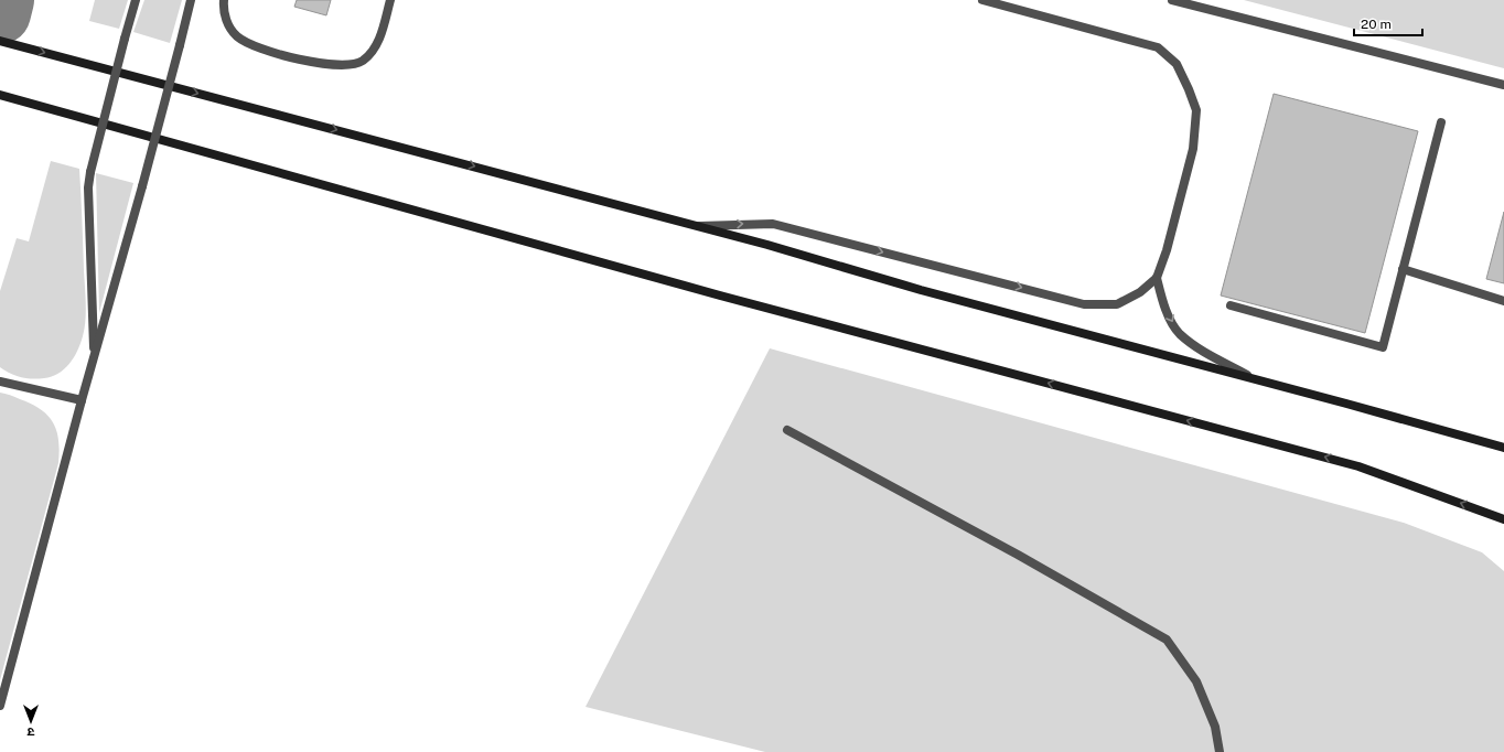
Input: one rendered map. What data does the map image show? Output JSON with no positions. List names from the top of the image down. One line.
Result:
{"scale_bar":"20 m","north":"bottom"}
